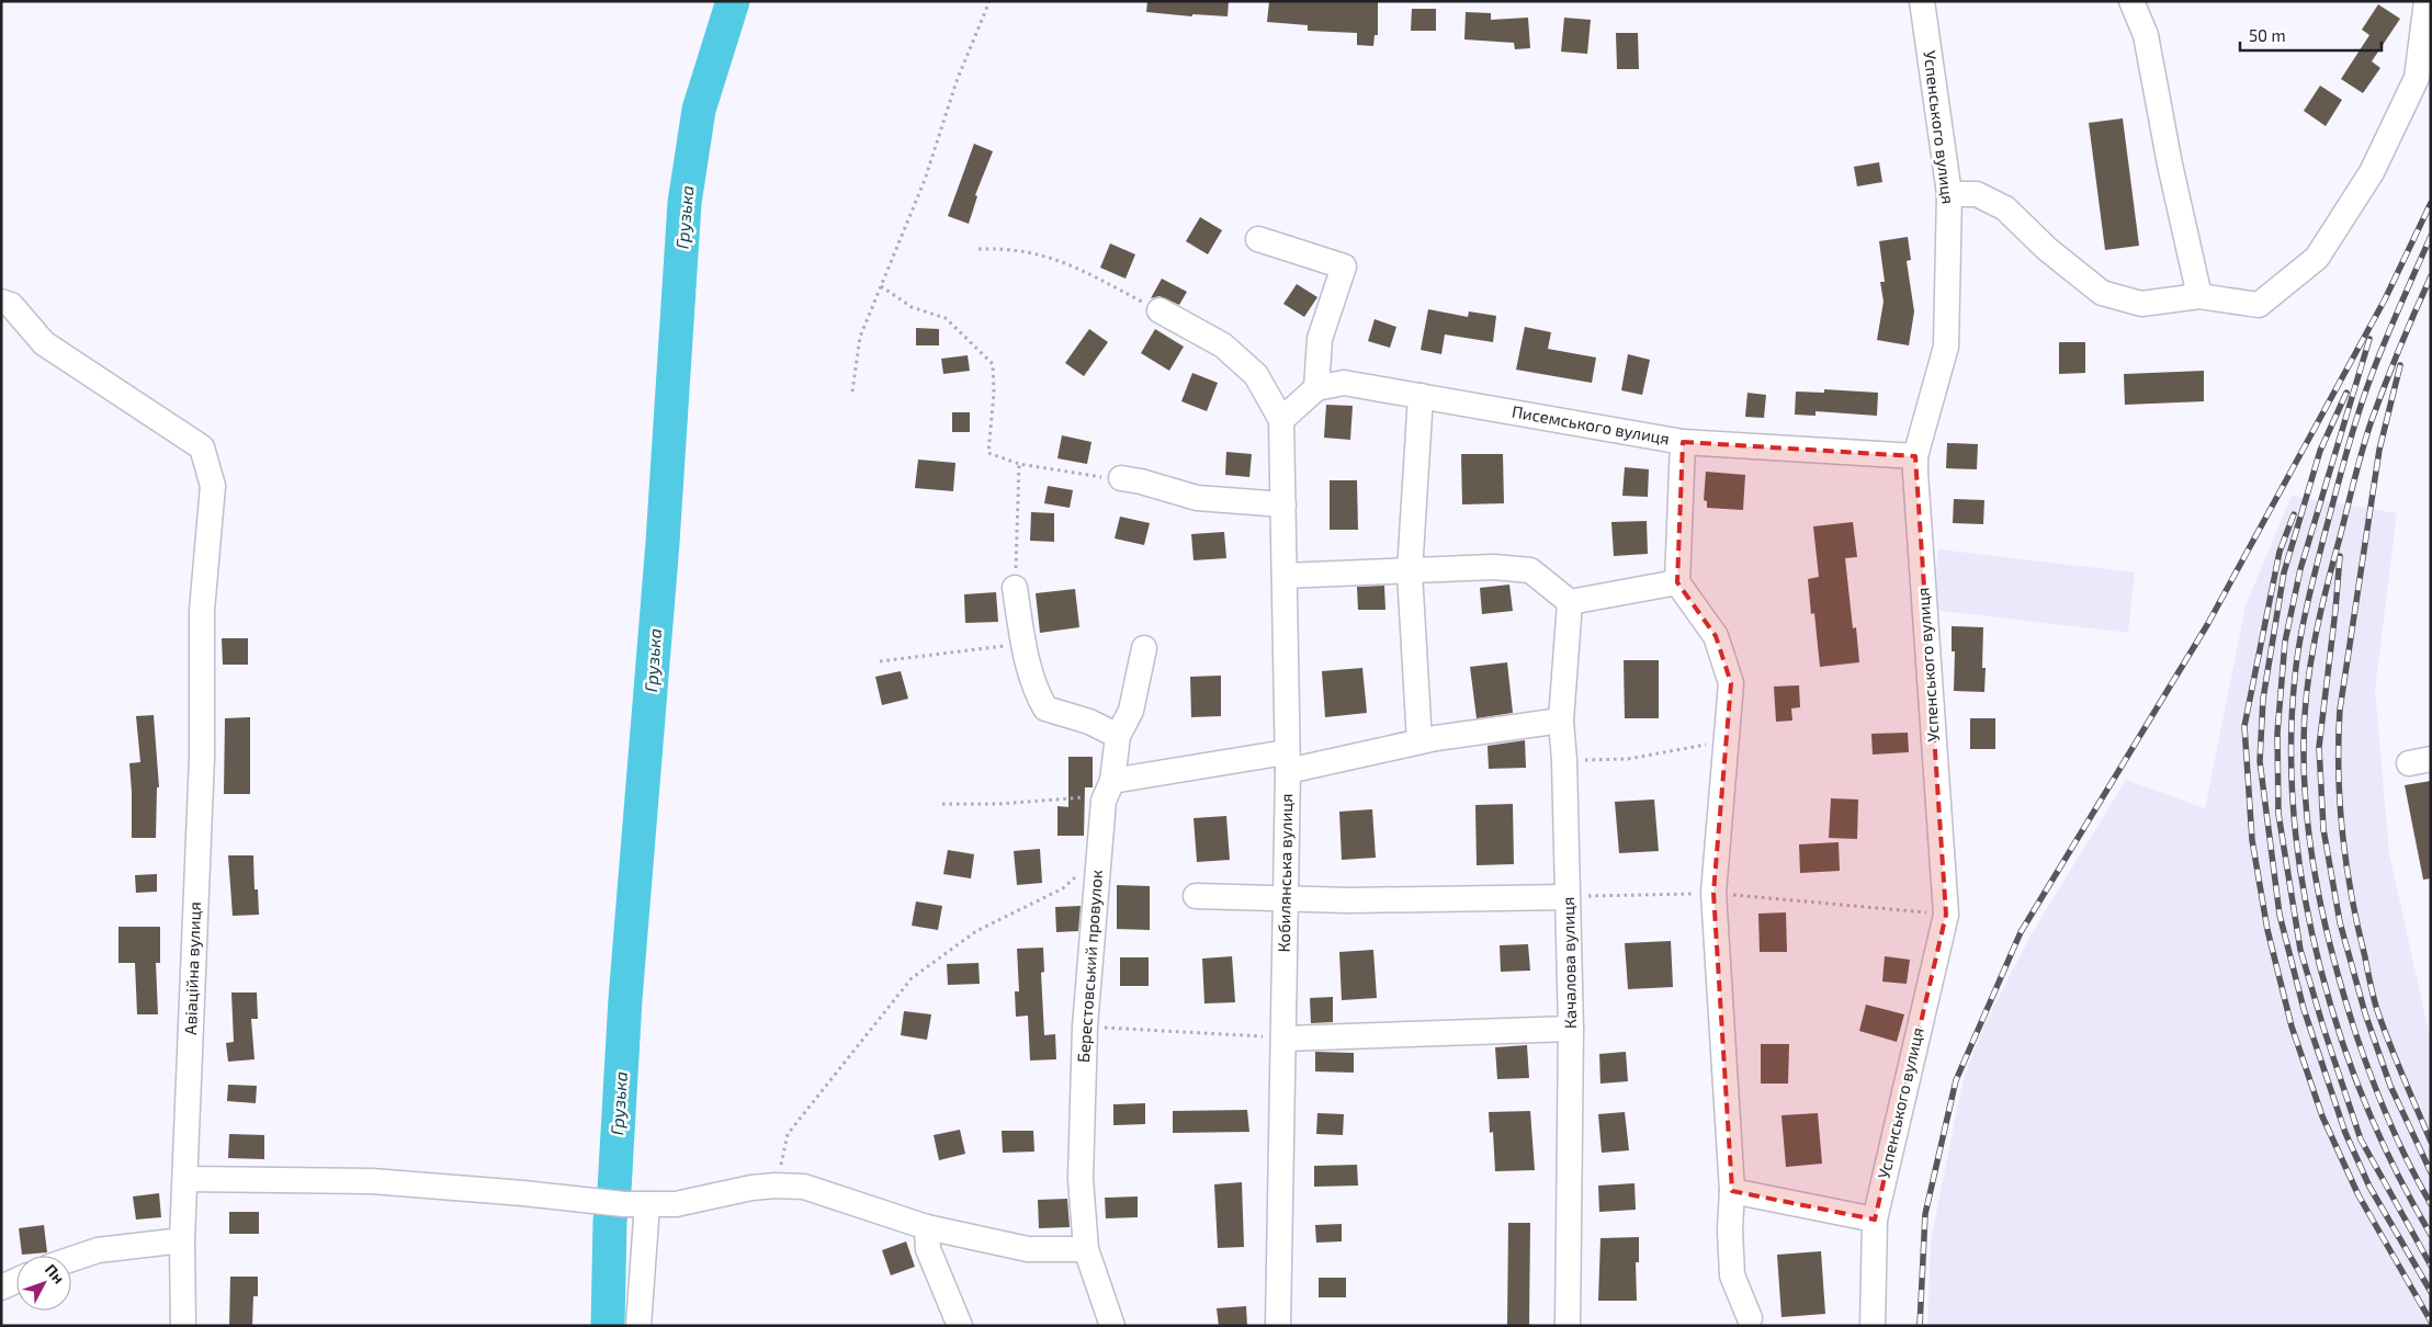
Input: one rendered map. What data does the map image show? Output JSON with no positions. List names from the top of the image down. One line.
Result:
{"streets":{"street":["Успенського вулиця","Писемського вулиця","Кобилянська вулиця","Качалова вулиця","Берестовський провулок","Авіаційна вулиця"]},"crossings":[["Успенського вулиця","Писемського вулиця"]],"water":["Грузька"],"scale_bar":"50 m","north":"top right"}
